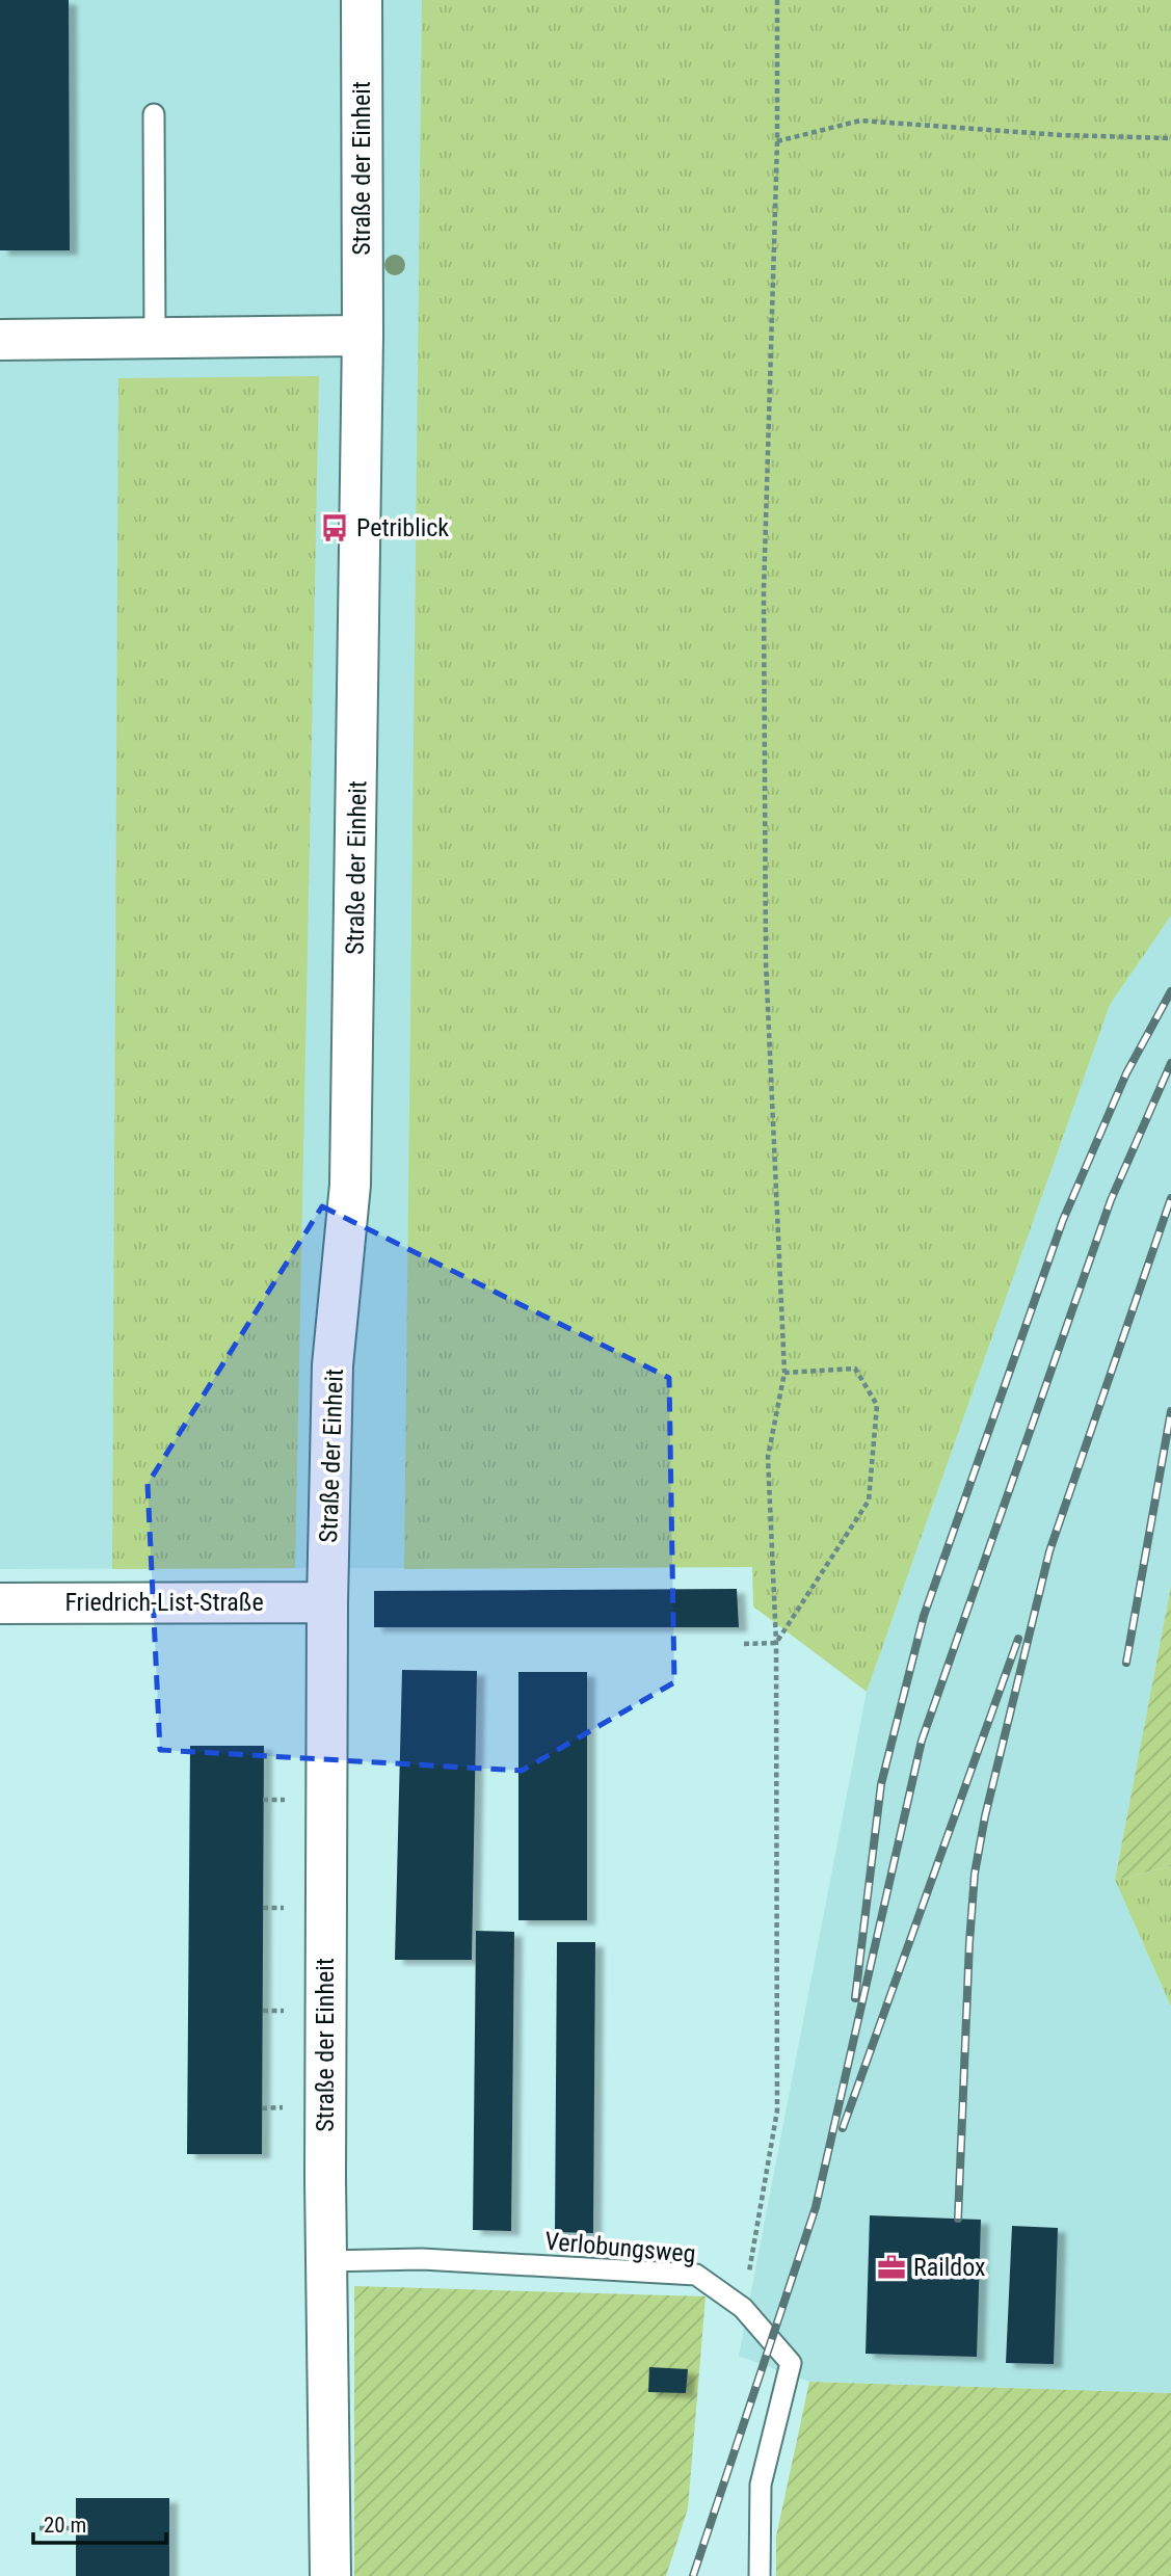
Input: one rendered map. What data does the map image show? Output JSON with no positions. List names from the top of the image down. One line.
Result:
{"streets":{"street":["Straße der Einheit","Friedrich-List-Straße"],"lane":["Verlobungsweg"]},"crossings":[["Straße der Einheit","Friedrich-List-Straße"],["Straße der Einheit","Verlobungsweg"]],"places":{"bus stop":["Petriblick"],"office":["Raildox"]},"scale_bar":"20 m"}
